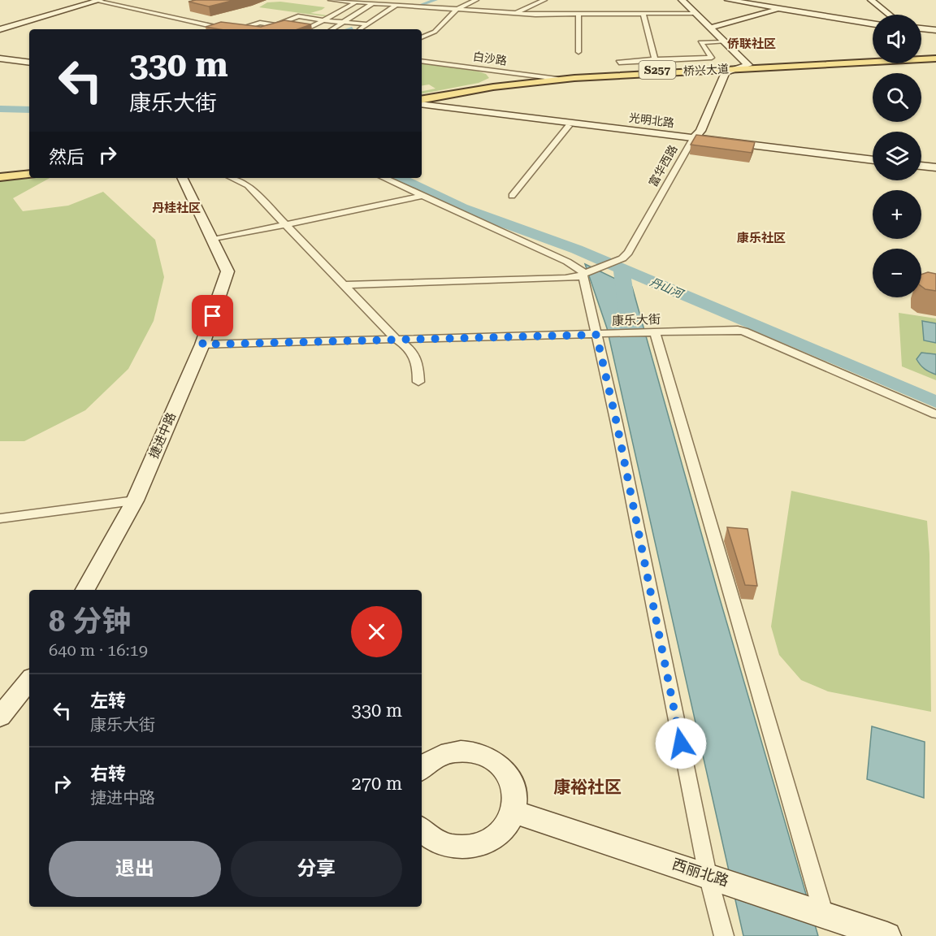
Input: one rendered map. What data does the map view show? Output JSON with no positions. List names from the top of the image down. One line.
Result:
{"streets":{"main road":["S257","桥兴大道","光明北路","富华西路","捷进中路","西丽北路"],"street":["白沙路","康乐大街"]},"crossings":[["白沙路","桥兴大道"],["桥兴大道","富华西路"],["光明北路","富华西路"],["康乐大街","捷进中路"]],"districts":["侨联社区","丹桂社区","康乐社区","康裕社区"],"water":["丹山河"],"page":{"map_buttons":["+","−"],"turn":["330 m","康乐大街"],"then":"然后","heading":["8 分钟","640 m · 16:19"],"list":[{"name":"左转","note":"康乐大街","value":"330 m"},{"name":"右转","note":"捷进中路","value":"270 m"}],"buttons":["退出","分享"]}}
